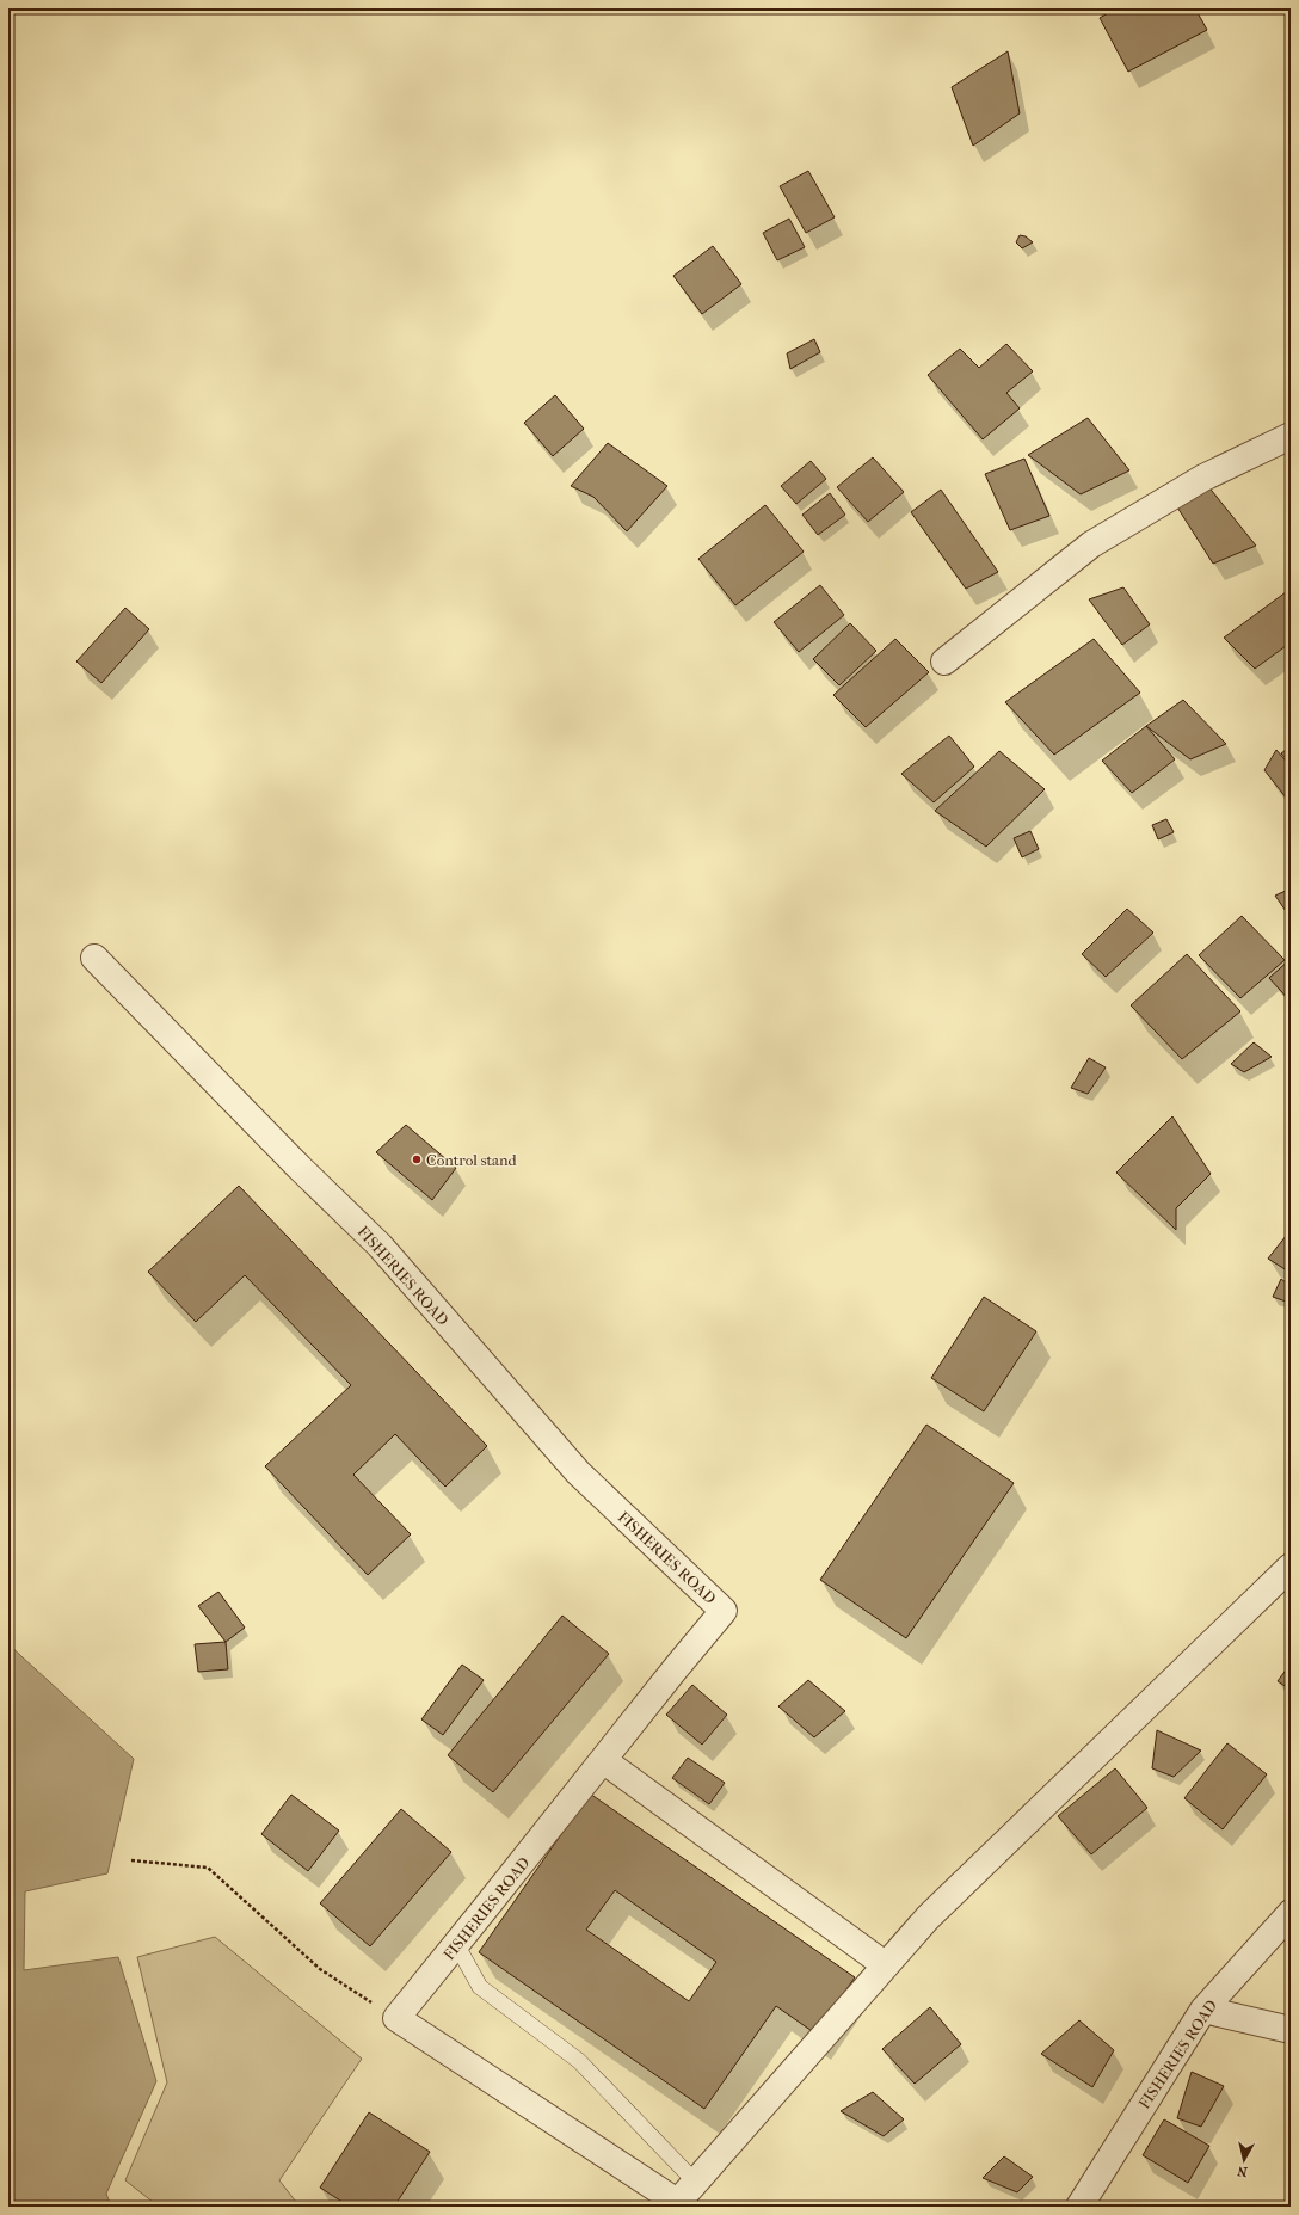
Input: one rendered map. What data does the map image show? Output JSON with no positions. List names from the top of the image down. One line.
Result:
{"streets":{"street":["FISHERIES ROAD"]},"places":["Control stand"],"north":"bottom"}
